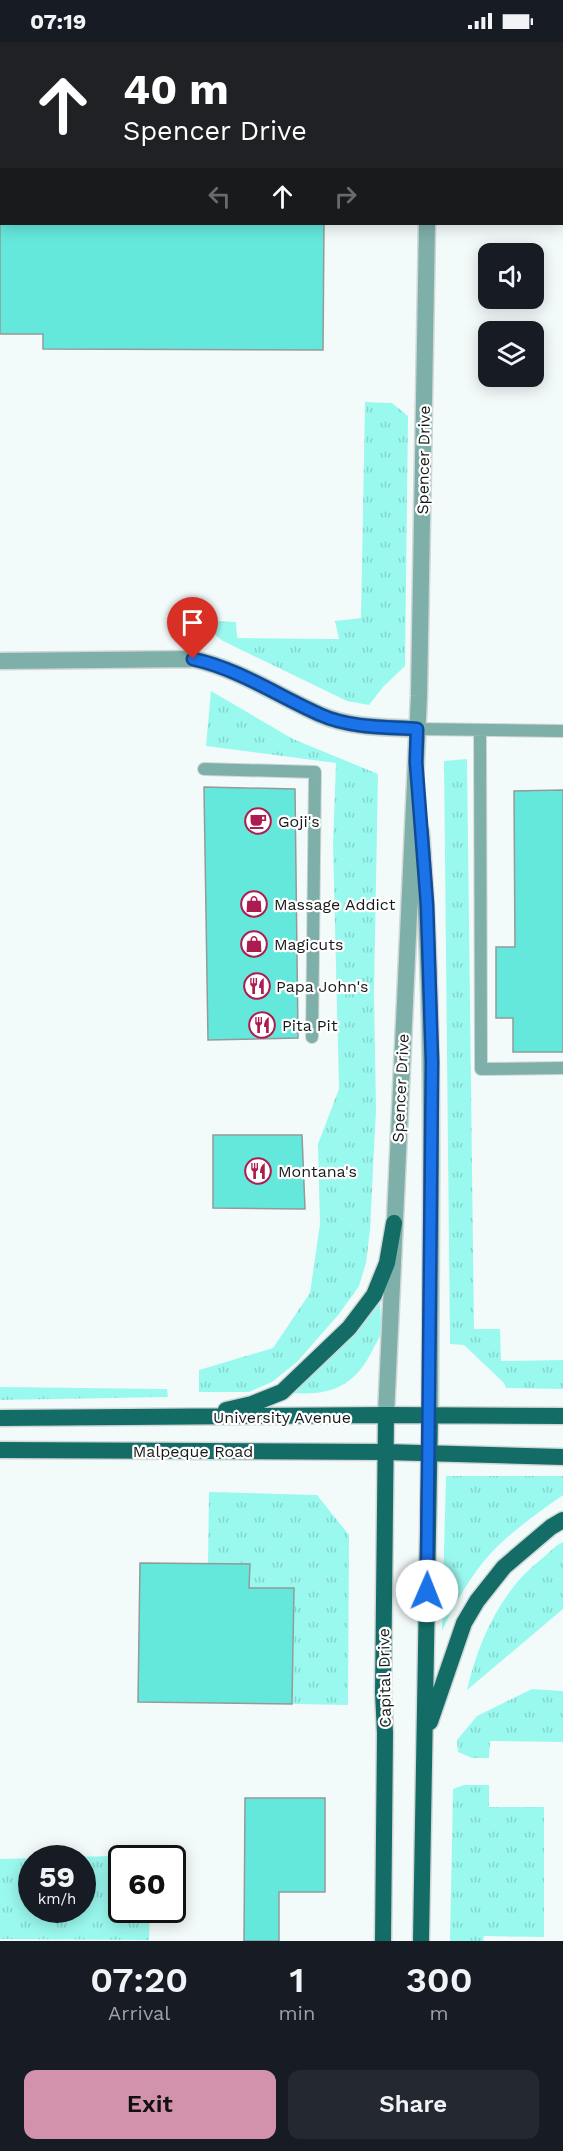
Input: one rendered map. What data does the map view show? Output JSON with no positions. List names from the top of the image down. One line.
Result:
{"streets":{"main road":["Spencer Drive","University Avenue","Malpeque Road","Capital Drive"]},"crossings":[["Spencer Drive","University Avenue"],["Spencer Drive","Capital Drive"],["University Avenue","Capital Drive"],["Malpeque Road","Capital Drive"]],"places":{"cafe":["Goji's"],"shop":["Massage Addict","Magicuts"],"restaurant":["Papa John's","Pita Pit","Montana's"]},"page":{"status":"07:19","turn":["40 m","Spencer Drive"],"speed":"59 km/h","limit":"60","eta":["07:20","Arrival","1","min","300","m"],"buttons":["Exit","Share"]}}
